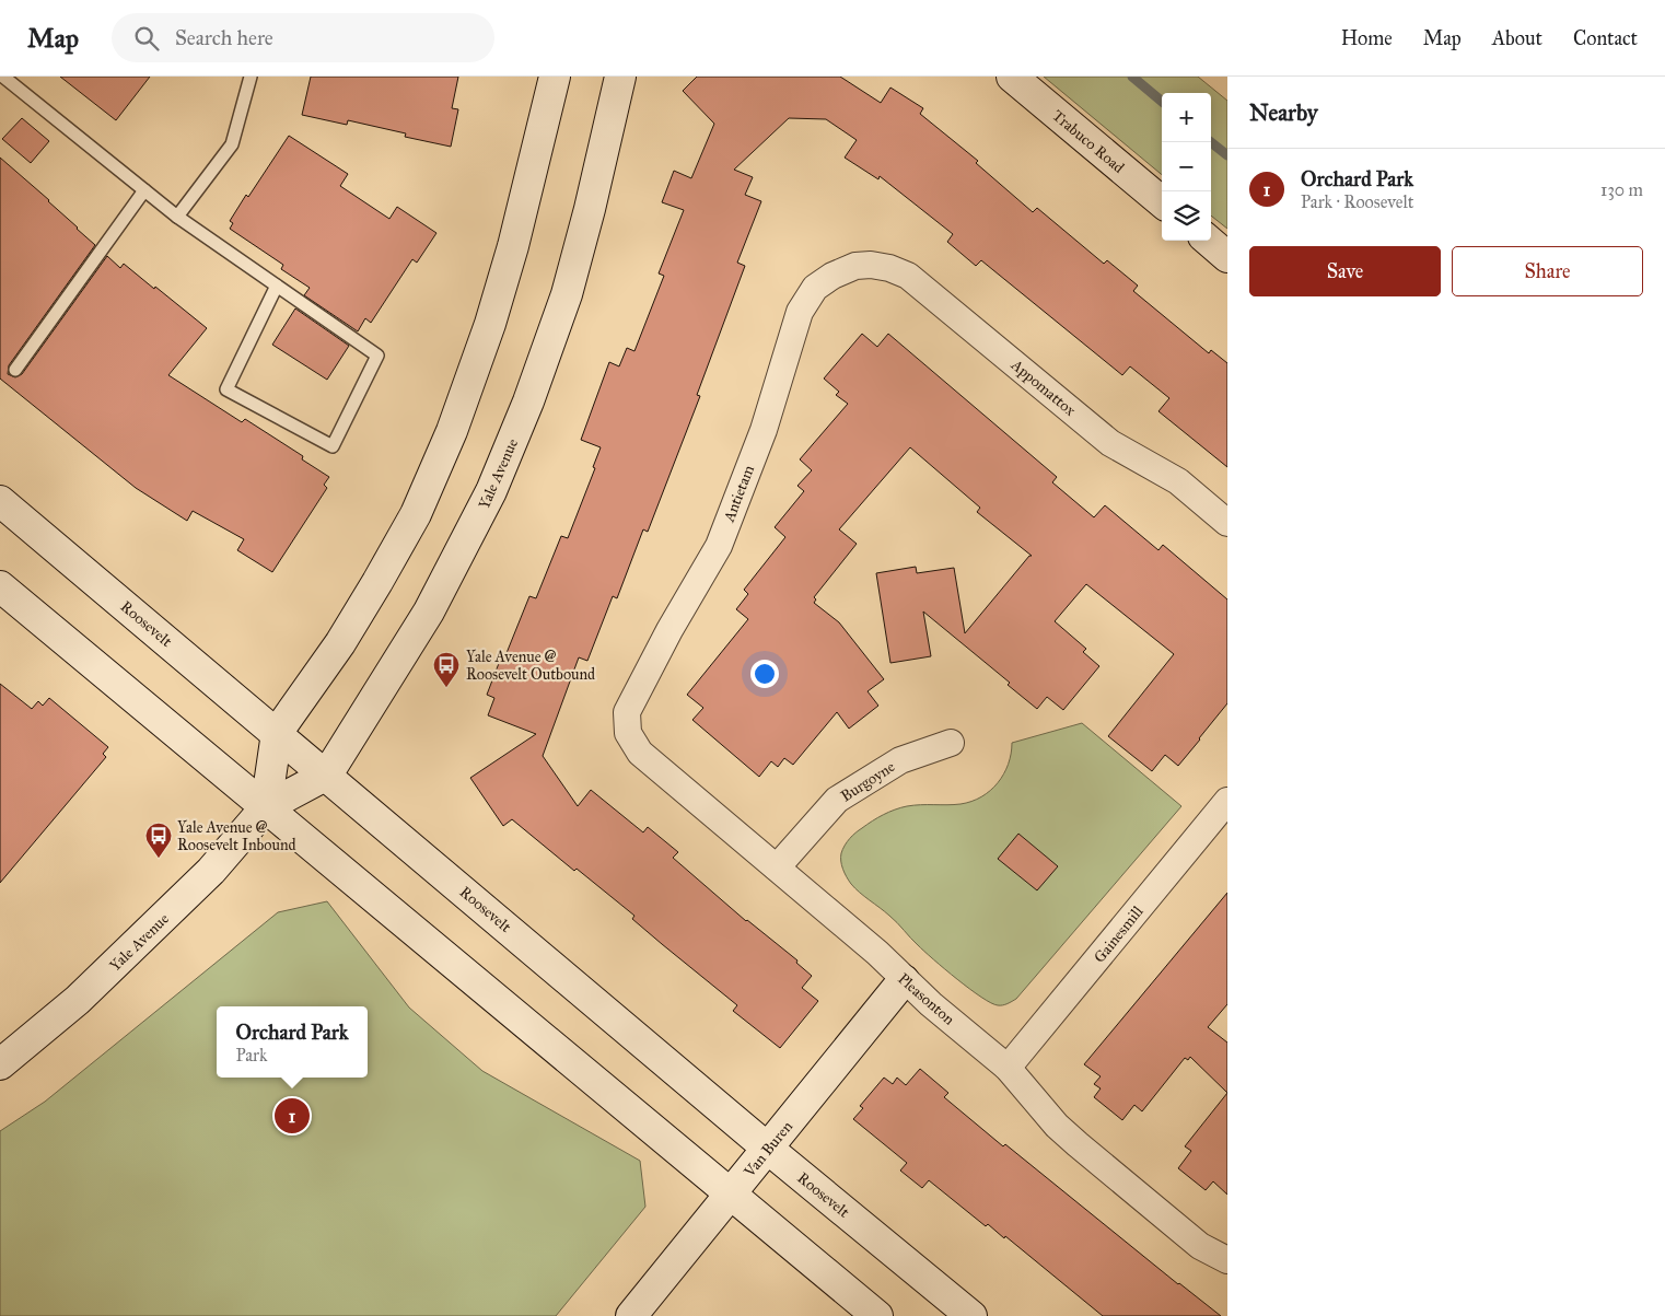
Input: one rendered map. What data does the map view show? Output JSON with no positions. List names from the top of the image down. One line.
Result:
{"streets":{"street":["Trabuco Road","Appomattox","Yale Avenue","Antietam","Roosevelt","Burgoyne","Gainesmill","Pleasonton","Van Buren"]},"crossings":[["Appomattox","Antietam"],["Yale Avenue","Roosevelt"],["Antietam","Pleasonton"],["Roosevelt","Van Buren"],["Burgoyne","Pleasonton"],["Gainesmill","Pleasonton"],["Pleasonton","Van Buren"]],"places":{"bus stop":["Yale Avenue @ Roosevelt Outbound","Yale Avenue @ Roosevelt Inbound"]},"page":{"header":"Map","search":"Search here","nav":["Home","Map","About","Contact"],"heading":"Nearby","map_buttons":["+","−"],"list":[{"mark":"1","name":"Orchard Park","note":"Park · Roosevelt","value":"130 m"}],"buttons":["Save","Share"],"popup":["Orchard Park","Park"],"pins":"1"}}
